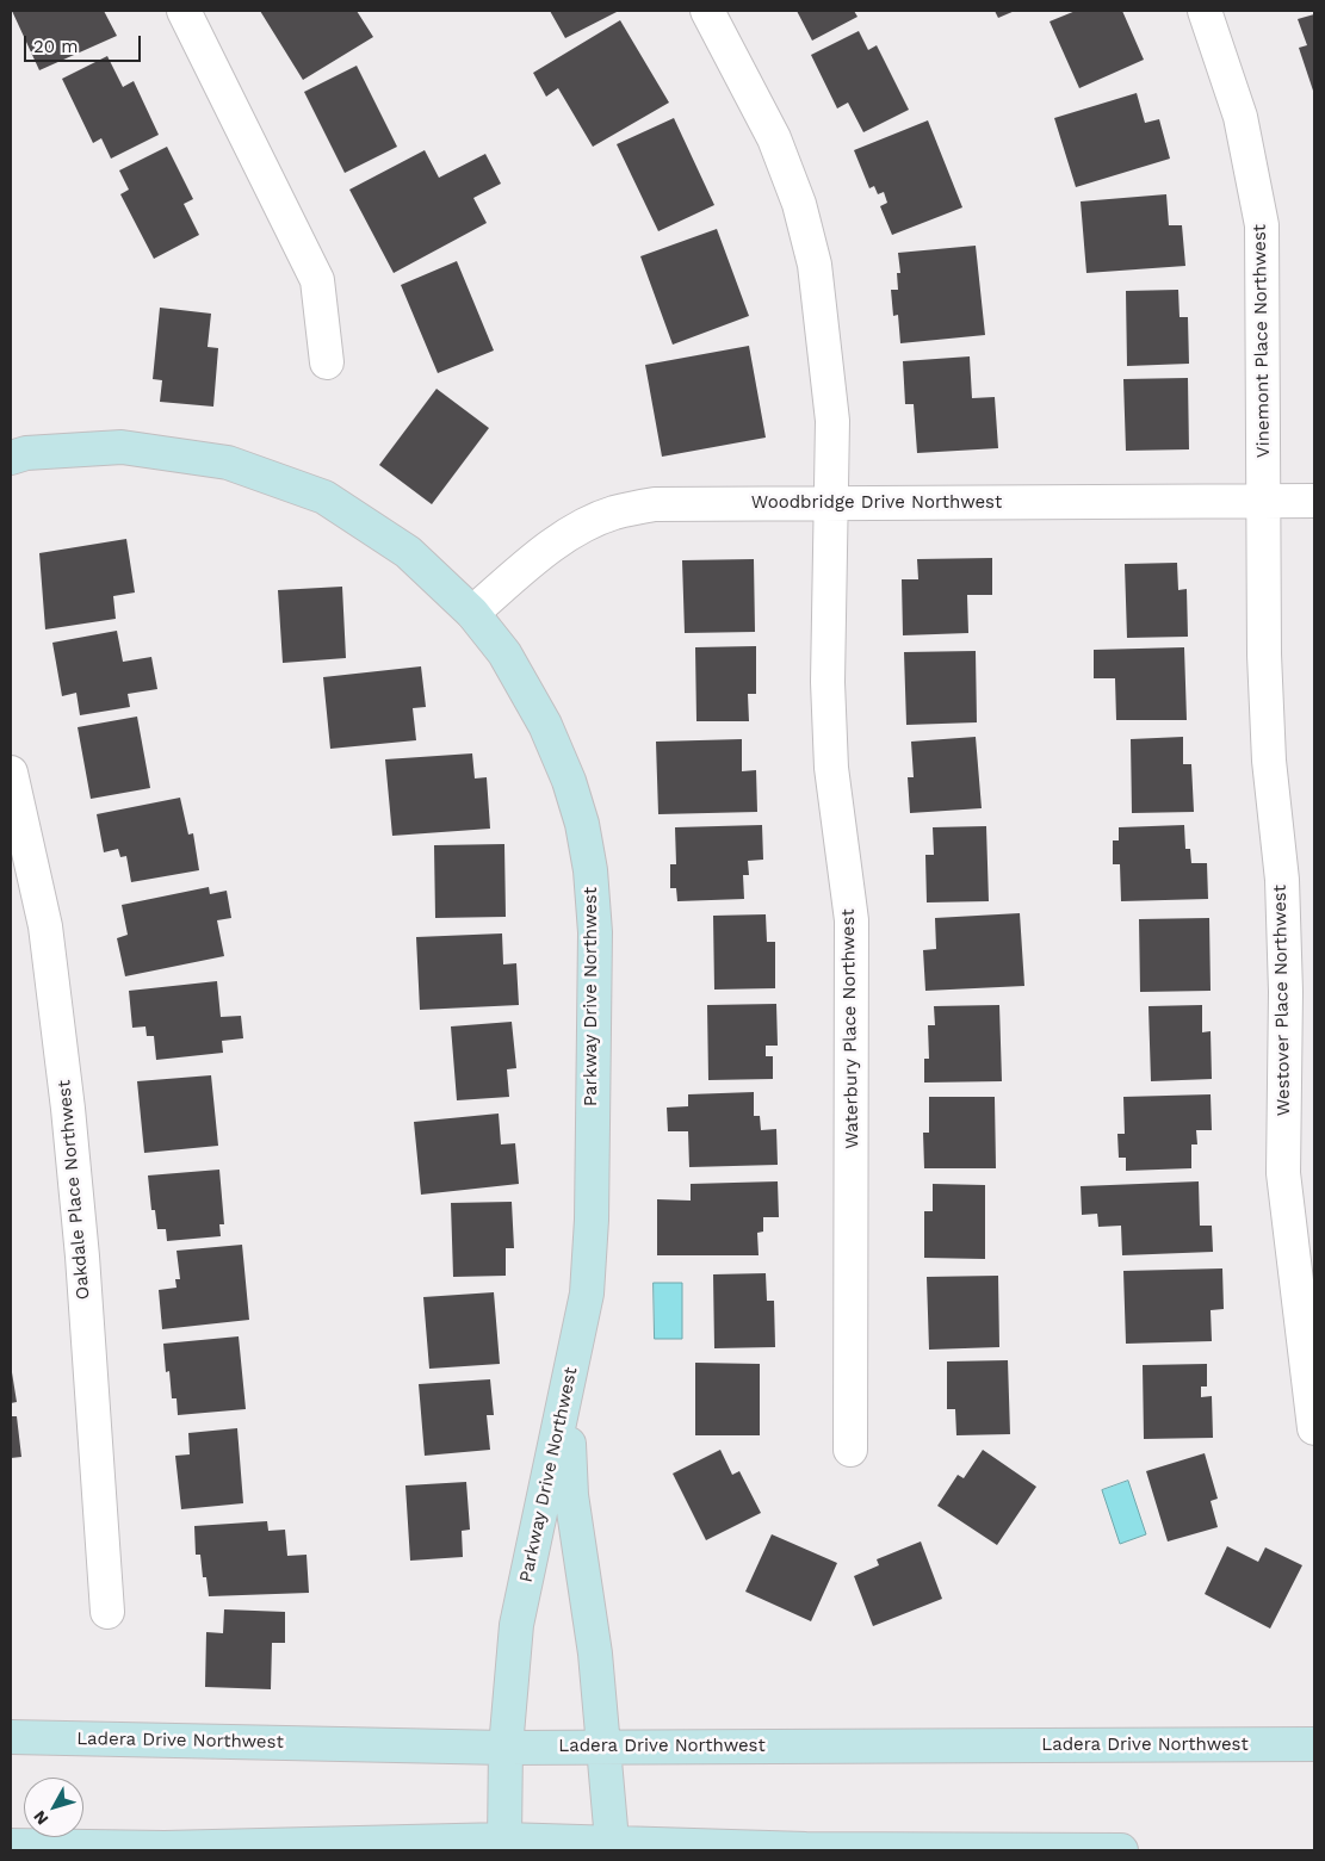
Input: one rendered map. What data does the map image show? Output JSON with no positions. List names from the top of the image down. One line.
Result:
{"streets":{"main road":["Parkway Drive Northwest","Ladera Drive Northwest"],"street":["Vinemont Place Northwest","Woodbridge Drive Northwest","Westover Place Northwest","Waterbury Place Northwest","Oakdale Place Northwest"]},"crossings":[["Vinemont Place Northwest","Woodbridge Drive Northwest"],["Vinemont Place Northwest","Westover Place Northwest"],["Woodbridge Drive Northwest","Parkway Drive Northwest"],["Woodbridge Drive Northwest","Westover Place Northwest"],["Woodbridge Drive Northwest","Waterbury Place Northwest"],["Parkway Drive Northwest","Ladera Drive Northwest"]],"scale_bar":"20 m","north":"bottom left"}
